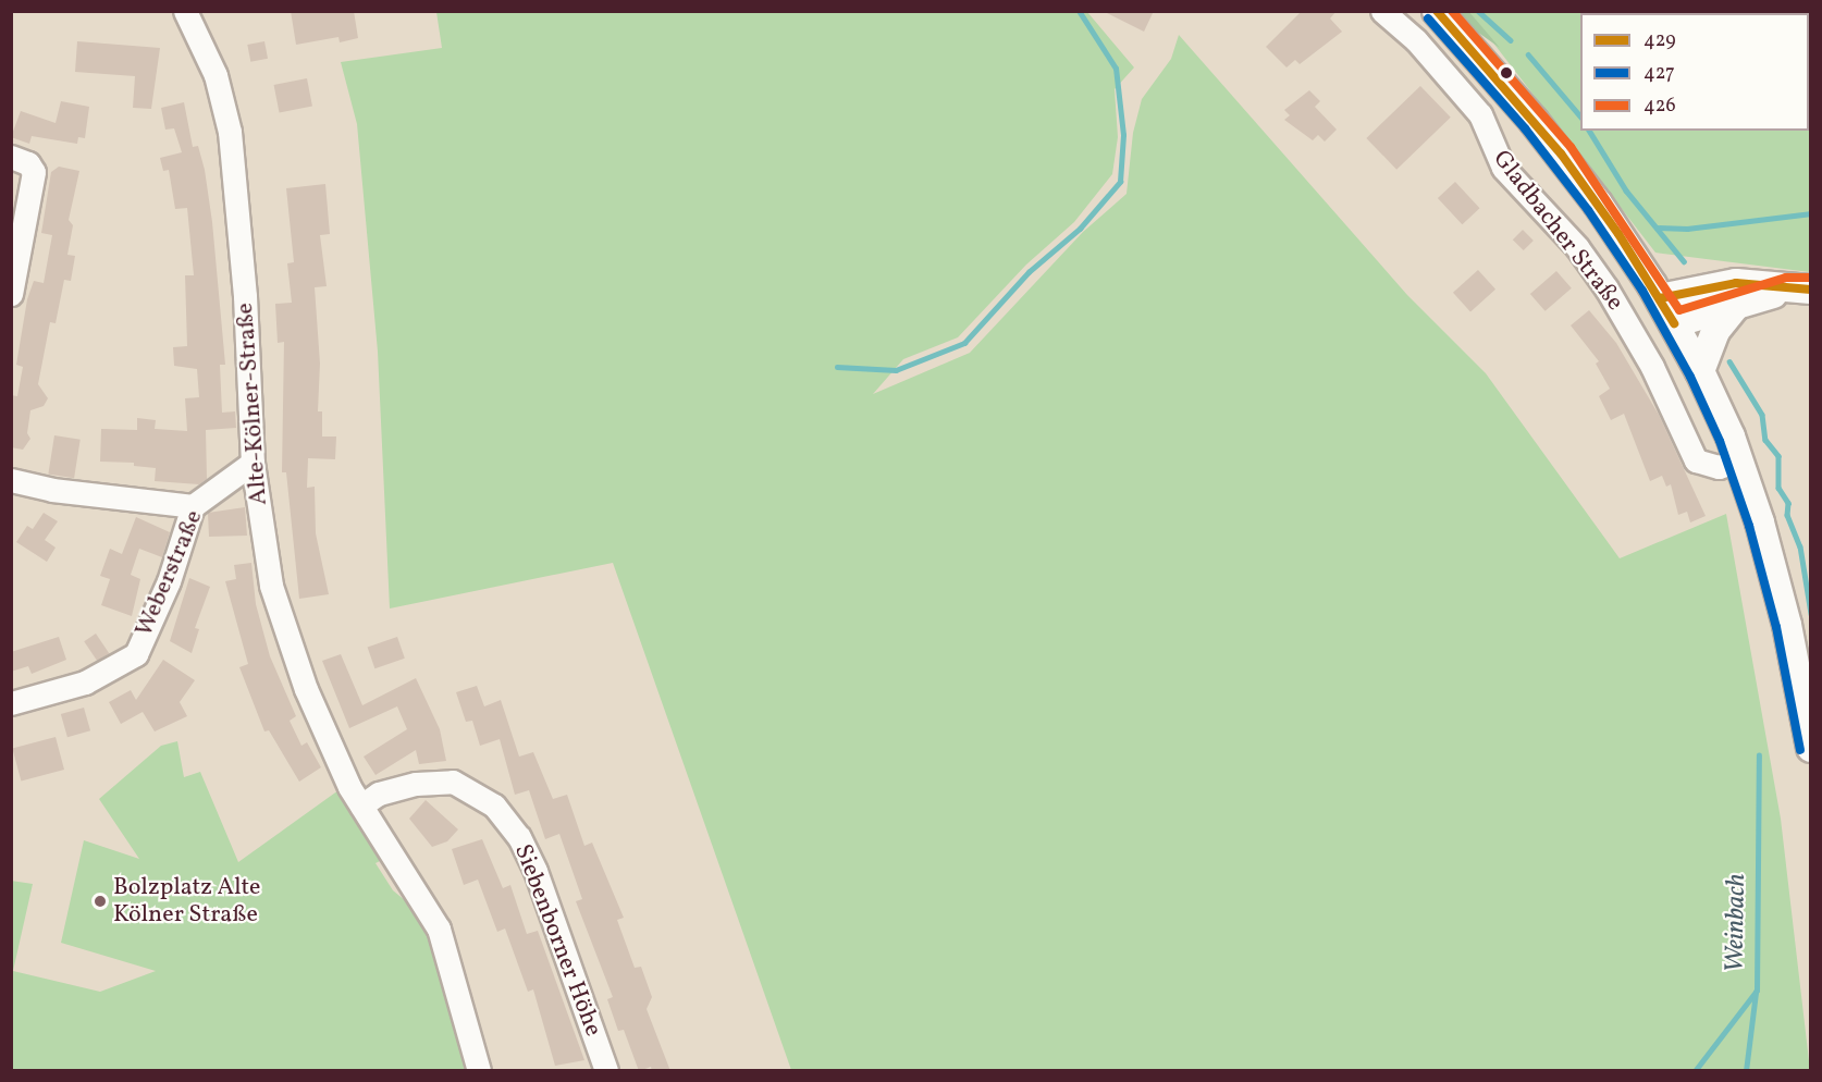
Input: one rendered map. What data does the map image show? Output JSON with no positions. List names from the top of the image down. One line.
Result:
{"streets":{"main road":["Gladbacher Straße"],"street":["Alte-Kölner-Straße","Weberstraße","Siebenborner Höhe"]},"crossings":[["Alte-Kölner-Straße","Weberstraße"],["Alte-Kölner-Straße","Siebenborner Höhe"]],"water":["Weinbach"],"places":["Bolzplatz Alte Kölner Straße"],"lines":["transit line 429","transit line 426","transit line 427"],"legend":["429","427","426"]}
